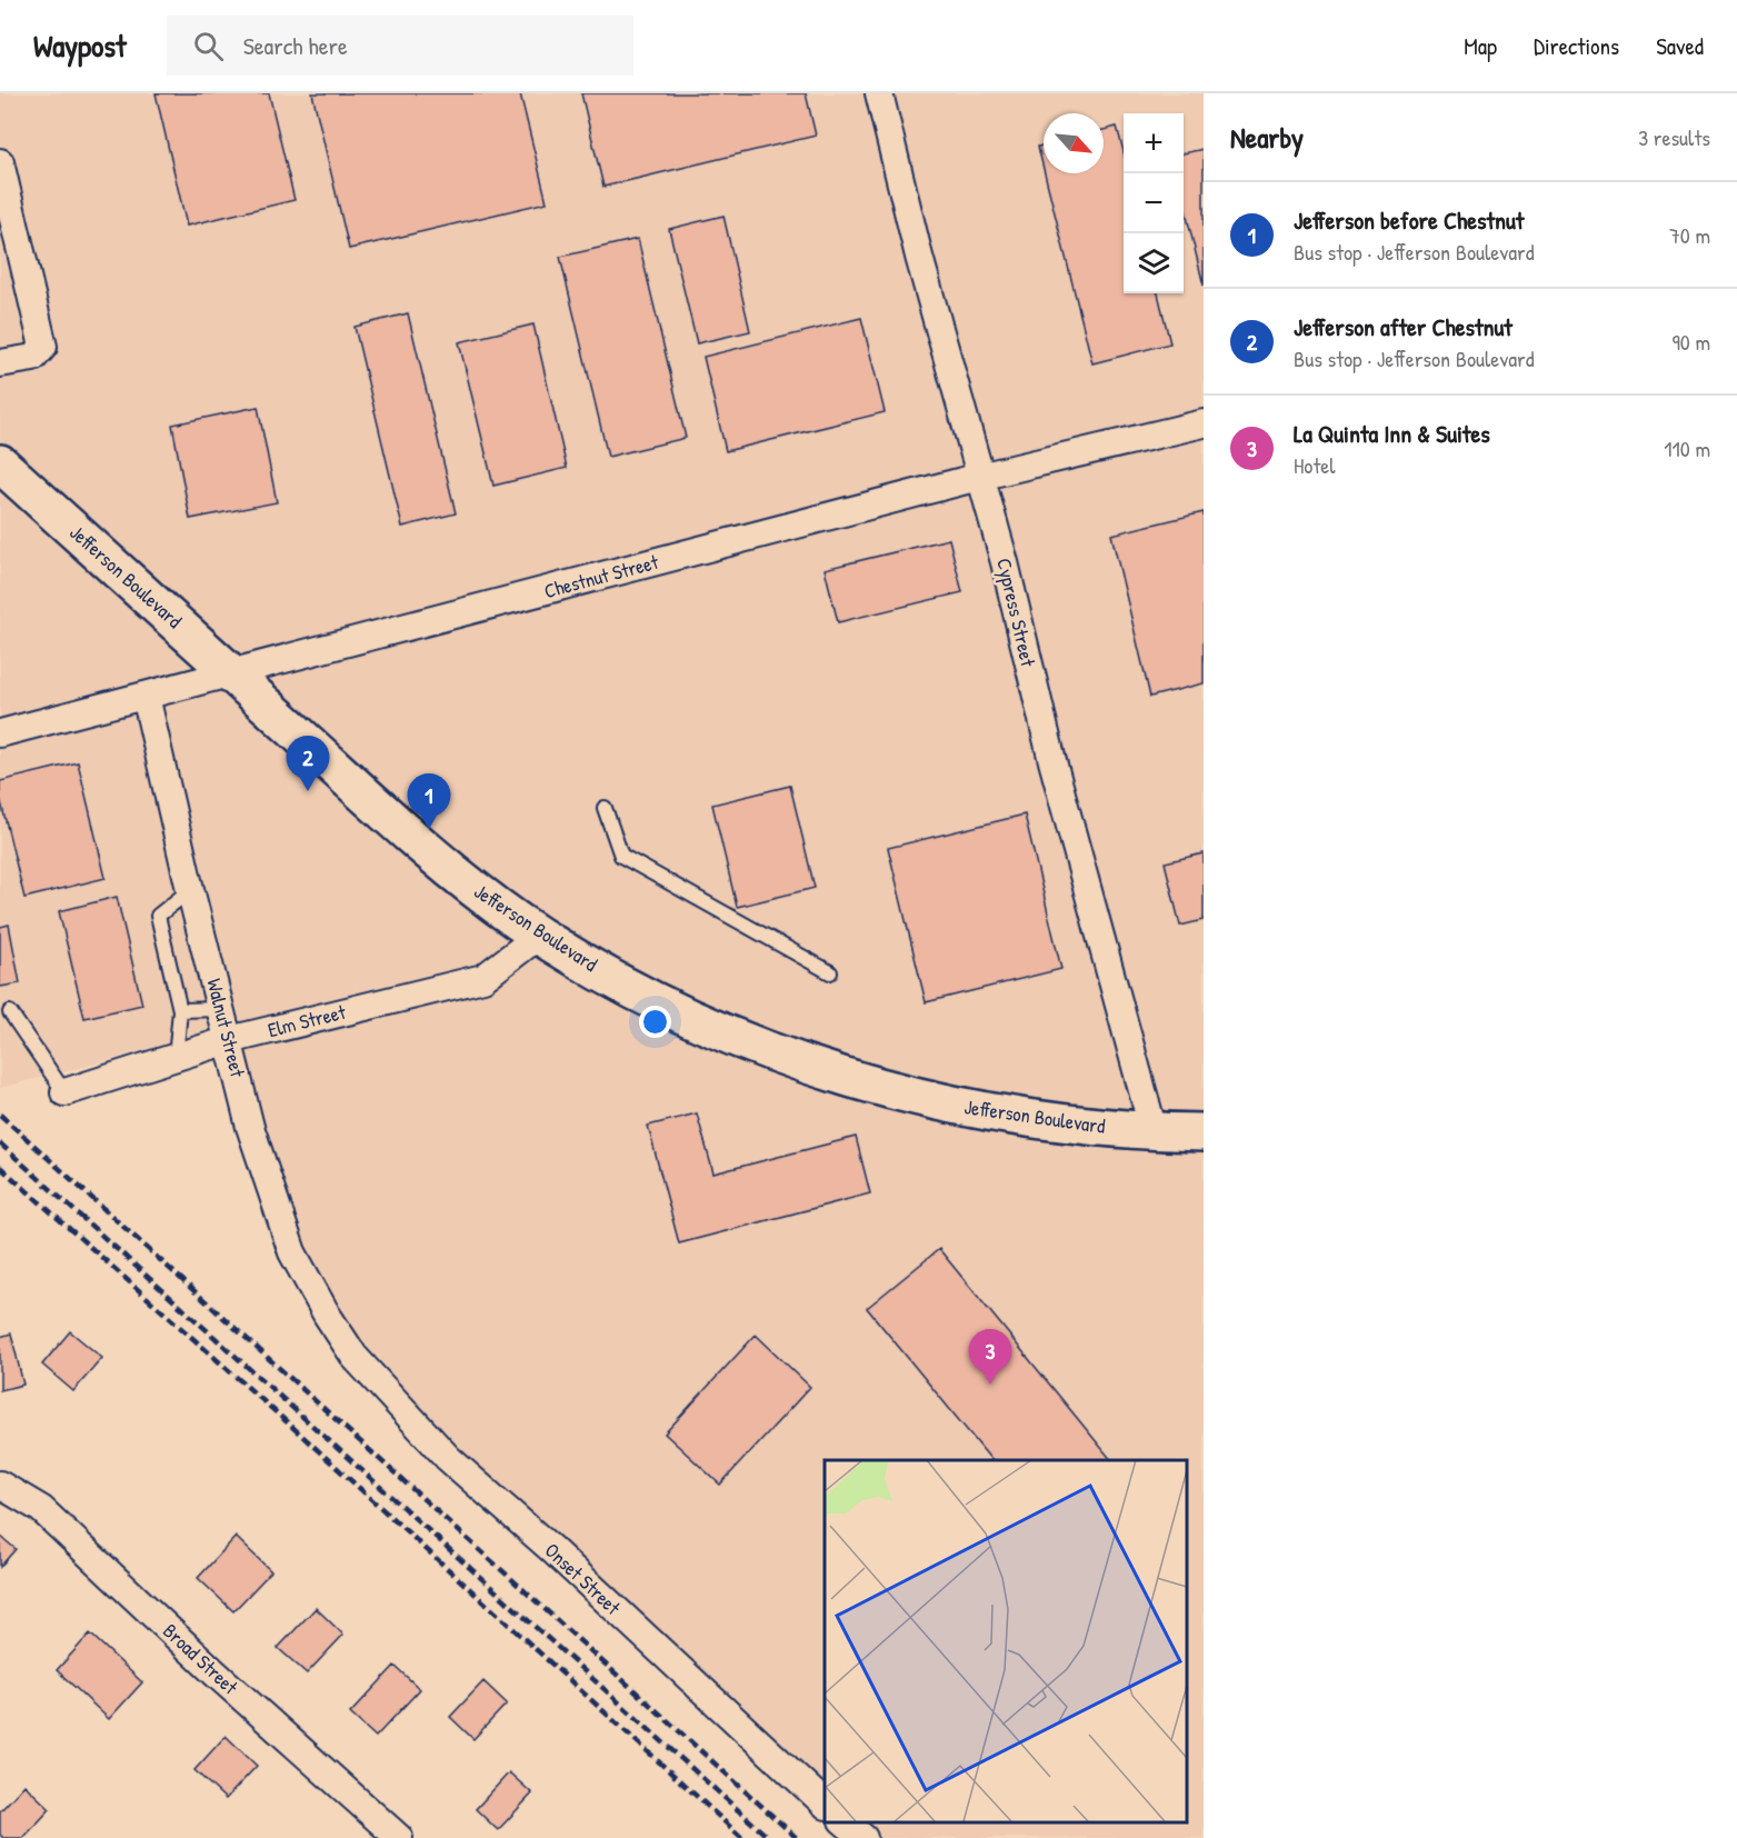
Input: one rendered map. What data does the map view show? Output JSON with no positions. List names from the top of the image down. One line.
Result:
{"streets":{"main road":["Jefferson Boulevard"],"street":["Chestnut Street","Cypress Street","Elm Street","Walnut Street","Onset Street","Broad Street"]},"crossings":[["Jefferson Boulevard","Chestnut Street"],["Jefferson Boulevard","Cypress Street"],["Jefferson Boulevard","Elm Street"],["Chestnut Street","Cypress Street"],["Chestnut Street","Walnut Street"],["Elm Street","Walnut Street"],["Walnut Street","Onset Street"]],"north":"bottom right","page":{"header":"Waypost","search":"Search here","nav":["Map","Directions","Saved"],"heading":["Nearby","3 results"],"map_buttons":["+","−"],"list":[{"mark":"1","name":"Jefferson before Chestnut","note":"Bus stop · Jefferson Boulevard","value":"70 m"},{"mark":"2","name":"Jefferson after Chestnut","note":"Bus stop · Jefferson Boulevard","value":"90 m"},{"mark":"3","name":"La Quinta Inn & Suites","note":"Hotel","value":"110 m"}],"pins":["2","1","3"]}}
